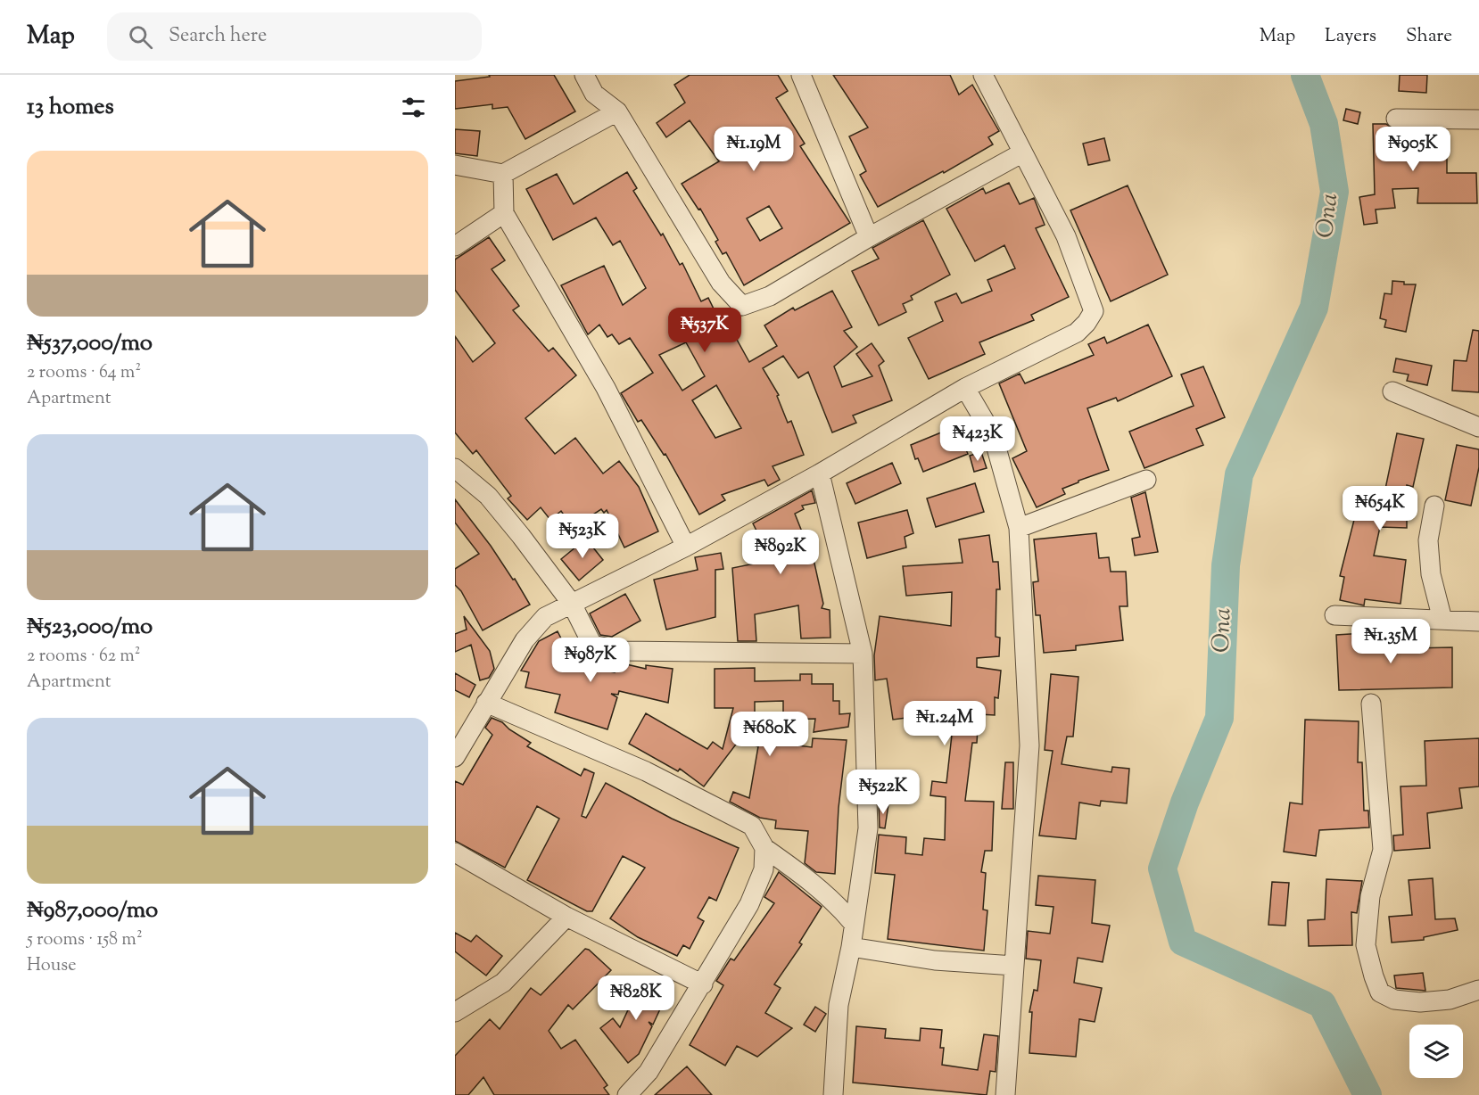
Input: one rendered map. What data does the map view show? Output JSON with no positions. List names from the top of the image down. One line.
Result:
{"water":["Ona"],"page":{"header":"Map","search":"Search here","nav":["Map","Layers","Share"],"heading":"13 homes","price":["₦1.19M","₦905K","₦537K","₦423K","₦654K","₦523K","₦892K","₦1.35M","₦987K","₦1.24M","₦680K","₦522K","₦828K"],"list":[{"name":"₦537,000/mo","note":"2 rooms · 64 m² · Apartment"},{"name":"₦523,000/mo","note":"2 rooms · 62 m² · Apartment"},{"name":"₦987,000/mo","note":"5 rooms · 158 m² · House"}]}}
